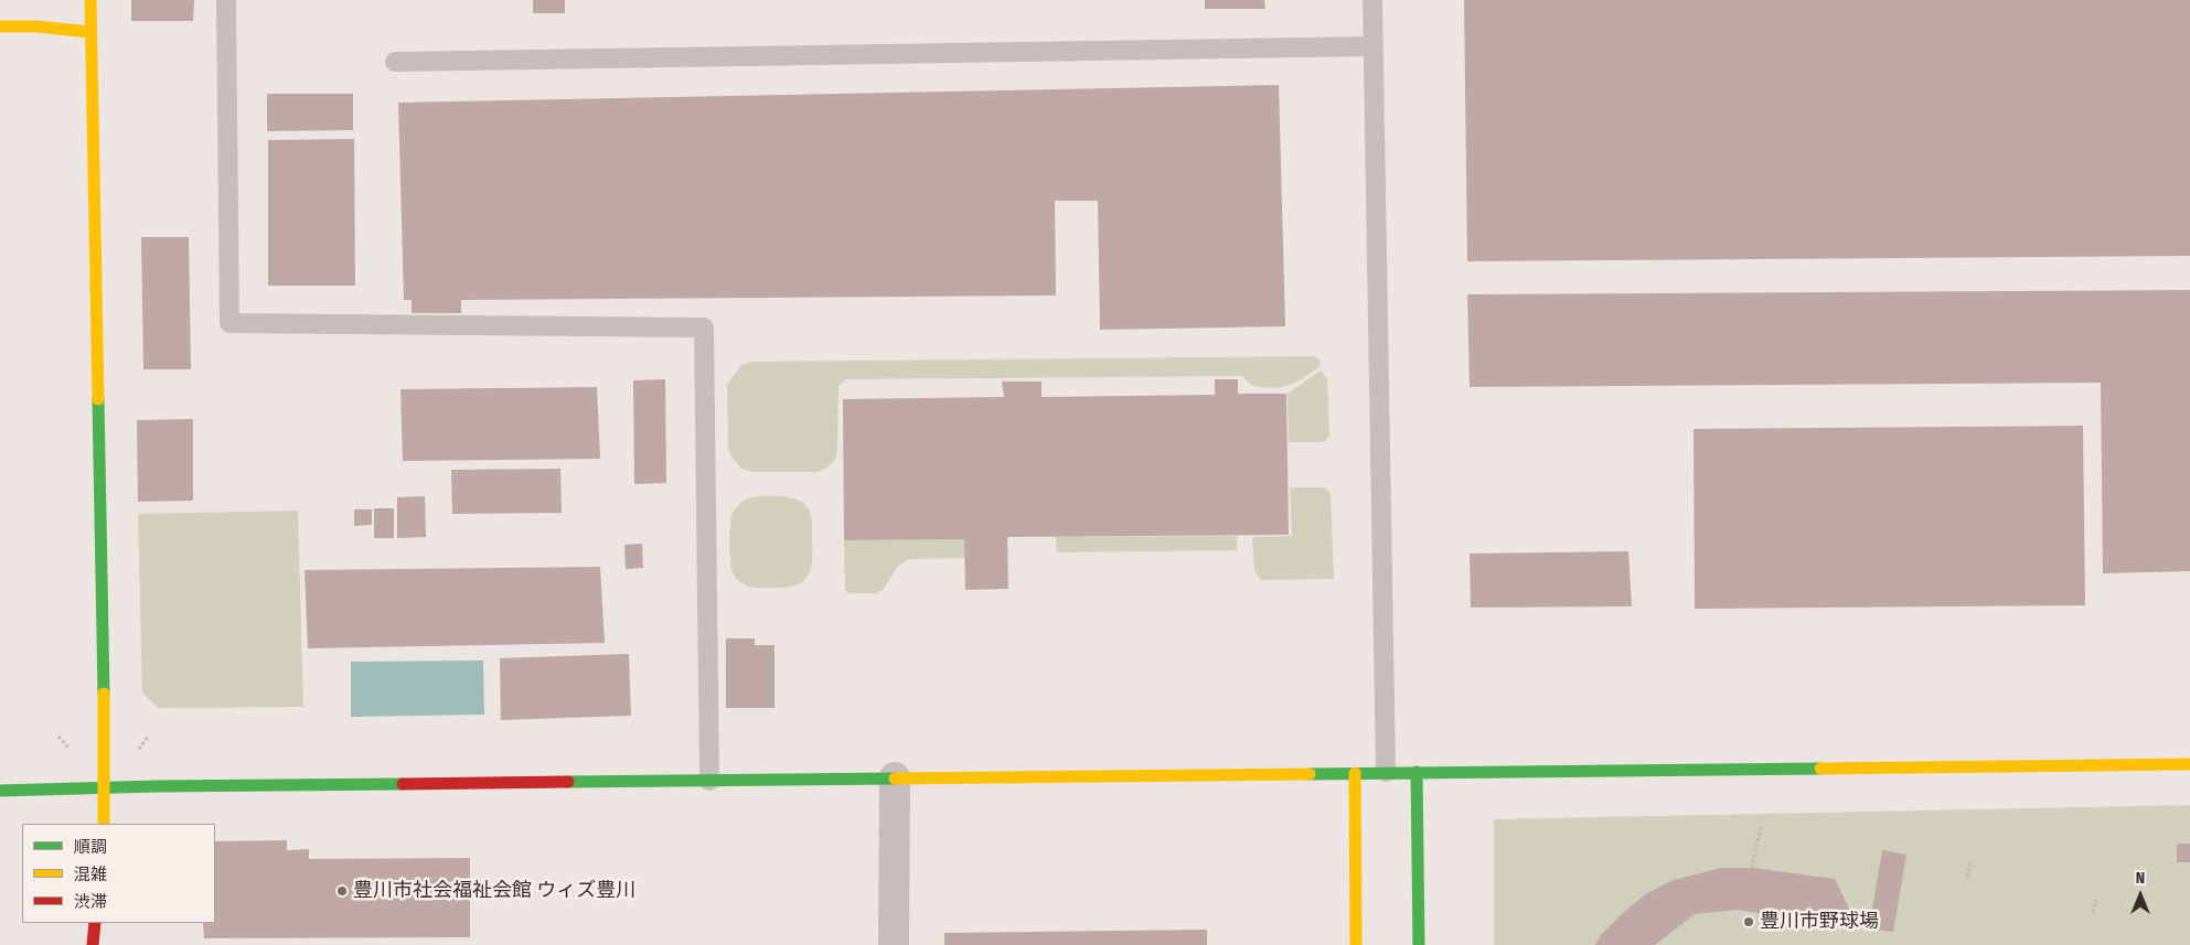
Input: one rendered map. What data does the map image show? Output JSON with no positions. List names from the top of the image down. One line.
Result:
{"places":["豊川市社会福祉会館 ウィズ豊川","豊川市野球場"],"legend":["順調","混雑","渋滞"],"north":"top"}
